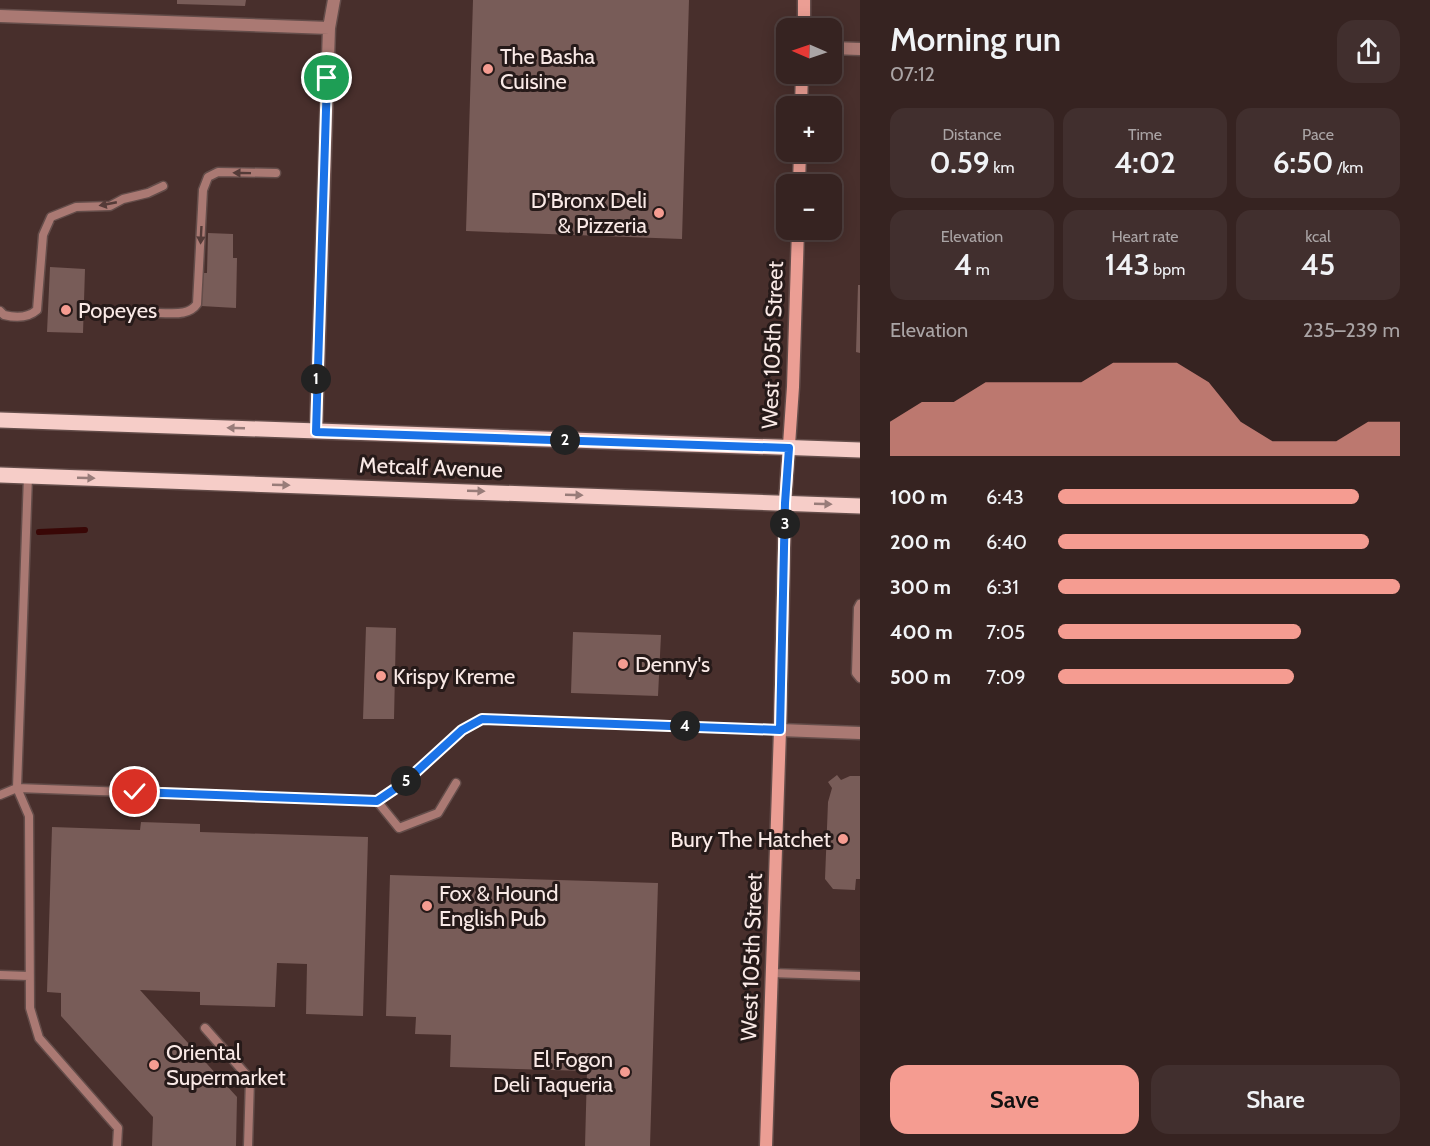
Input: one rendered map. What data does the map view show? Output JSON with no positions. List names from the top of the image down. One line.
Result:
{"streets":{"main road":["Metcalf Avenue"],"street":["West 105th Street"]},"crossings":[["West 105th Street","Metcalf Avenue"]],"places":["The Basha Cuisine","D'Bronx Deli & Pizzeria","Popeyes","Denny's","Krispy Kreme","Bury The Hatchet","Fox & Hound English Pub","Oriental Supermarket","El Fogon Deli Taqueria"],"north":"left","page":{"heading":["Morning run","07:12"],"map_buttons":["+","−"],"stats":[["Distance","0.59 km"],["Time","4:02"],["Pace","6:50 /km"],["Elevation","4 m"],["Heart rate","143 bpm"],["kcal","45"]],"chart":["Elevation","235–239 m"],"pins":["1","2","3","4","5"],"list":[{"name":"100 m","note":"6:43"},{"name":"200 m","note":"6:40"},{"name":"300 m","note":"6:31"},{"name":"400 m","note":"7:05"},{"name":"500 m","note":"7:09"}],"buttons":["Save","Share"]}}
